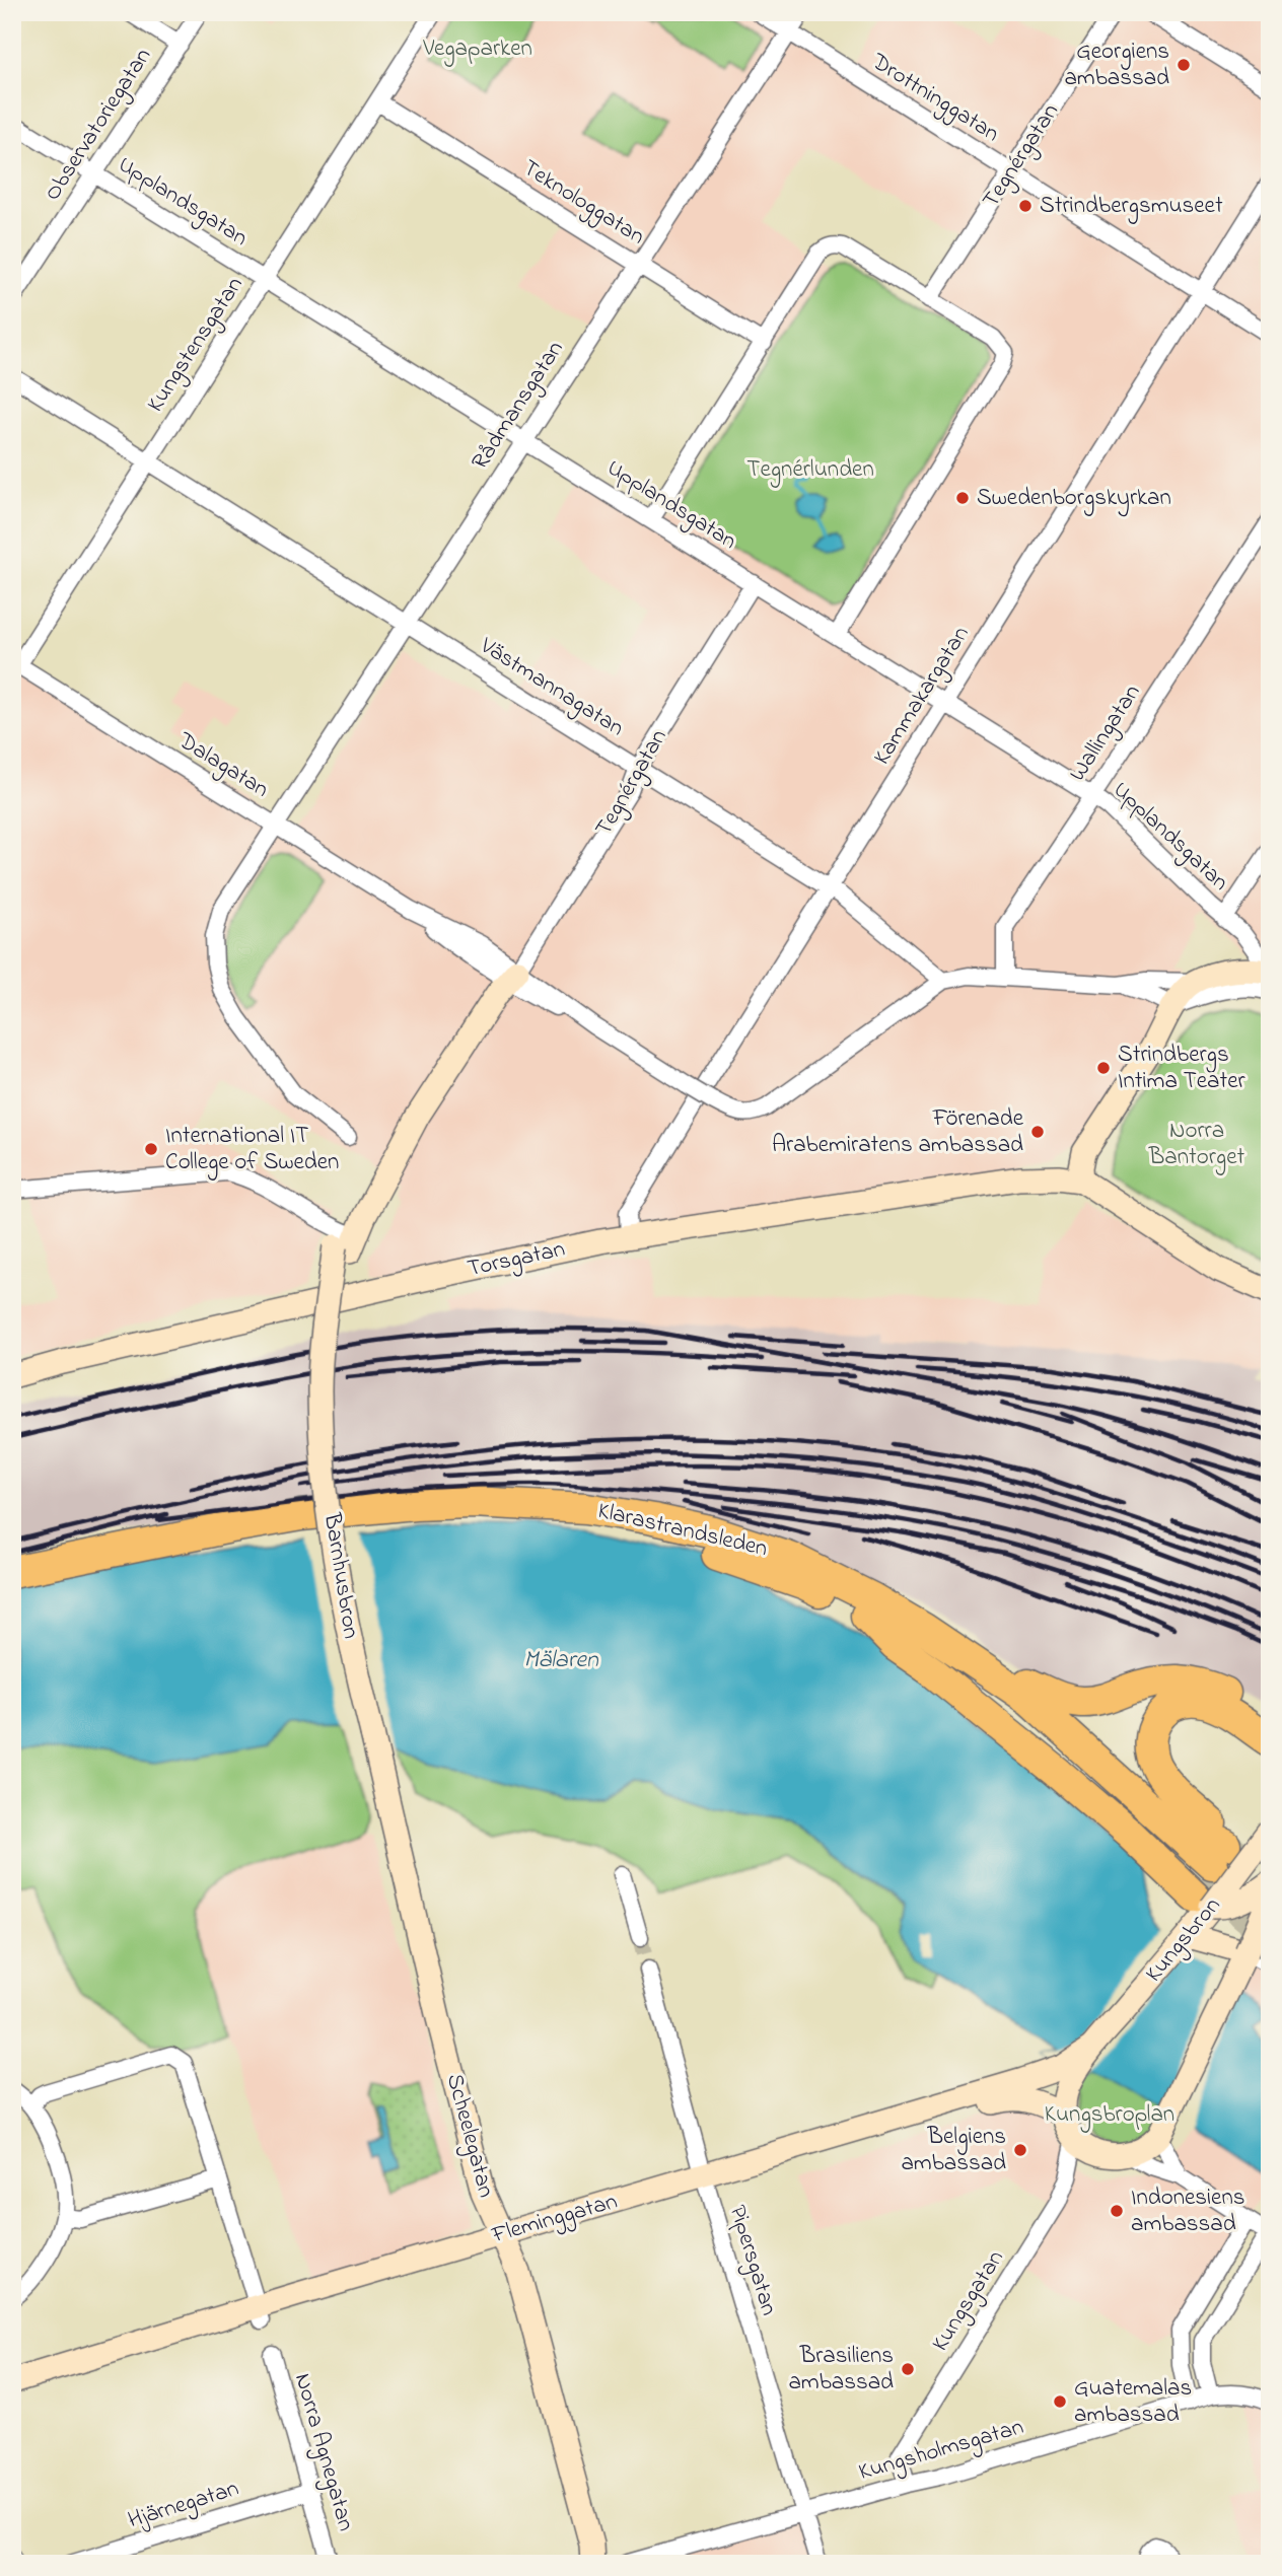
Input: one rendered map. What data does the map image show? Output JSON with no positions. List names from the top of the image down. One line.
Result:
{"streets":{"highway":["Klarastrandsleden"],"street":["Drottninggatan","Observatoriegatan","Tegnérgatan","Upplandsgatan","Teknologgatan","Kungstensgatan","Rådmansgatan","Västmannagatan","Kammakargatan","Wallingatan","Dalagatan","Torsgatan","Barnhusbron","Kungsbron","Scheelegatan","Fleminggatan","Pipersgatan","Kungsgatan","Kungsholmsgatan","Norra Agnegatan","Hjärnegatan"]},"crossings":[["Drottninggatan","Tegnérgatan"],["Drottninggatan","Rådmansgatan"],["Drottninggatan","Kammakargatan"],["Observatoriegatan","Upplandsgatan"],["Tegnérgatan","Upplandsgatan"],["Tegnérgatan","Västmannagatan"],["Tegnérgatan","Dalagatan"],["Tegnérgatan","Barnhusbron"],["Upplandsgatan","Kungstensgatan"],["Upplandsgatan","Rådmansgatan"],["Upplandsgatan","Kammakargatan"],["Upplandsgatan","Wallingatan"],["Teknologgatan","Kungstensgatan"],["Teknologgatan","Rådmansgatan"],["Kungstensgatan","Västmannagatan"],["Kungstensgatan","Dalagatan"],["Rådmansgatan","Västmannagatan"],["Rådmansgatan","Dalagatan"],["Västmannagatan","Kammakargatan"],["Västmannagatan","Dalagatan"],["Kammakargatan","Torsgatan"],["Klarastrandsleden","Kungsbron"],["Barnhusbron","Scheelegatan"],["Kungsbron","Fleminggatan"],["Scheelegatan","Fleminggatan"],["Fleminggatan","Pipersgatan"],["Pipersgatan","Kungsholmsgatan"],["Kungsgatan","Kungsholmsgatan"],["Norra Agnegatan","Hjärnegatan"]],"water":["Mälaren"],"parks":["Vegaparken","Tegnérlunden","Norra Bantorget","Kungsbroplan"],"places":["Georgiens ambassad","Strindbergsmuseet","Swedenborgskyrkan","Strindbergs Intima Teater","Förenade Arabemiratens ambassad","International IT College of Sweden","Belgiens ambassad","Indonesiens ambassad","Brasiliens ambassad","Guatemalas ambassad"]}
